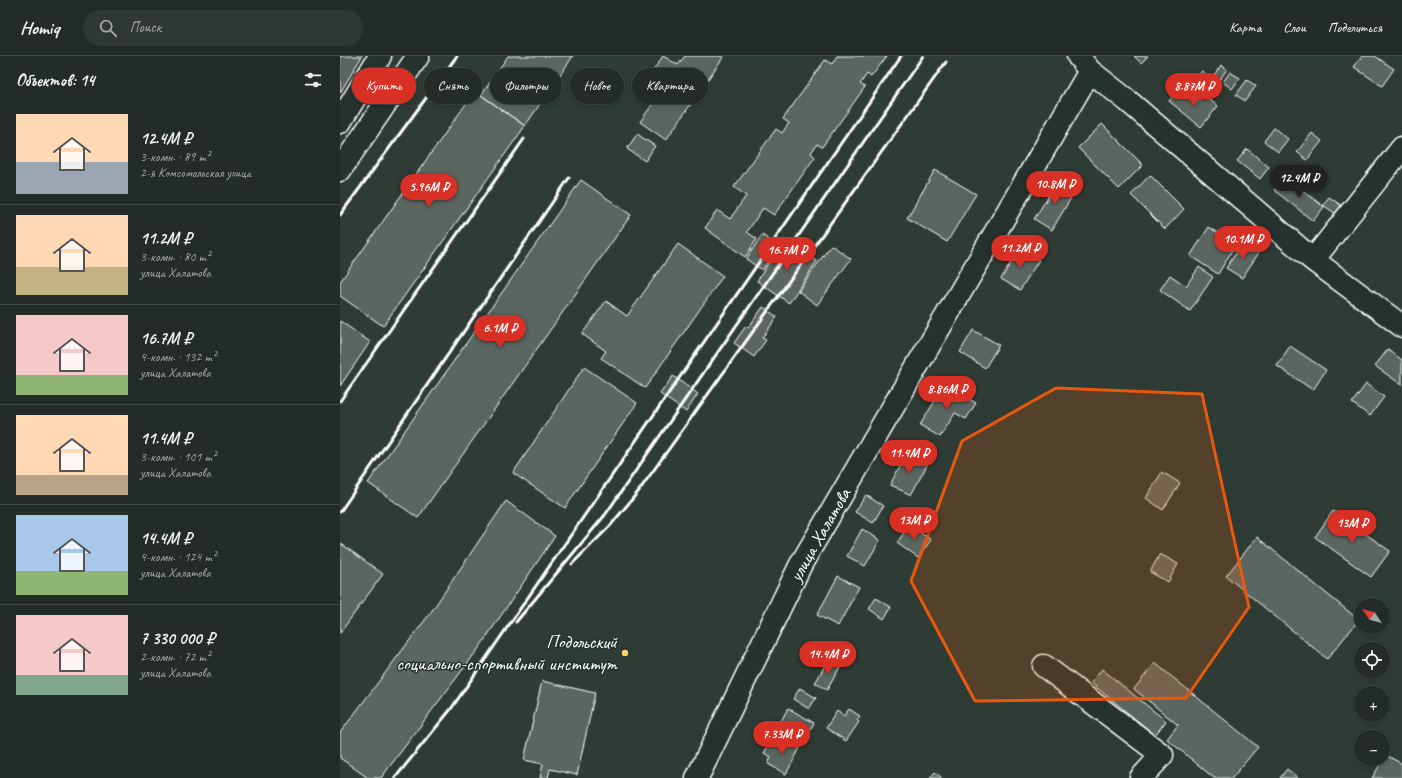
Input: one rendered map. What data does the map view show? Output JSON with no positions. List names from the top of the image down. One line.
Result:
{"streets":{"street":["улица Халатова"]},"places":["Подольский социально-спортивный институт"],"north":"top left","page":{"header":"Homiq","search":"Поиск","nav":["Карта","Слои","Поделиться"],"heading":"Объектов: 14","chip":["Купить","Снять","Фильтры","Новое","Квартира"],"price":["8.87M ₽","12.4M ₽","10.8M ₽","5.96M ₽","10.1M ₽","11.2M ₽","16.7M ₽","6.1M ₽","8.86M ₽","11.4M ₽","13M ₽","13M ₽","14.4M ₽","7.33M ₽"],"list":[{"name":"12.4M ₽","note":"3-комн. · 89 m² · 2-я Комсомольская улица"},{"name":"11.2M ₽","note":"3-комн. · 80 m² · улица Халатова"},{"name":"16.7M ₽","note":"4-комн. · 132 m² · улица Халатова"},{"name":"11.4M ₽","note":"3-комн. · 101 m² · улица Халатова"},{"name":"14.4M ₽","note":"4-комн. · 124 m² · улица Халатова"},{"name":"7 330 000 ₽","note":"2-комн. · 72 m² · улица Халатова"}],"map_buttons":["+","−"]}}
